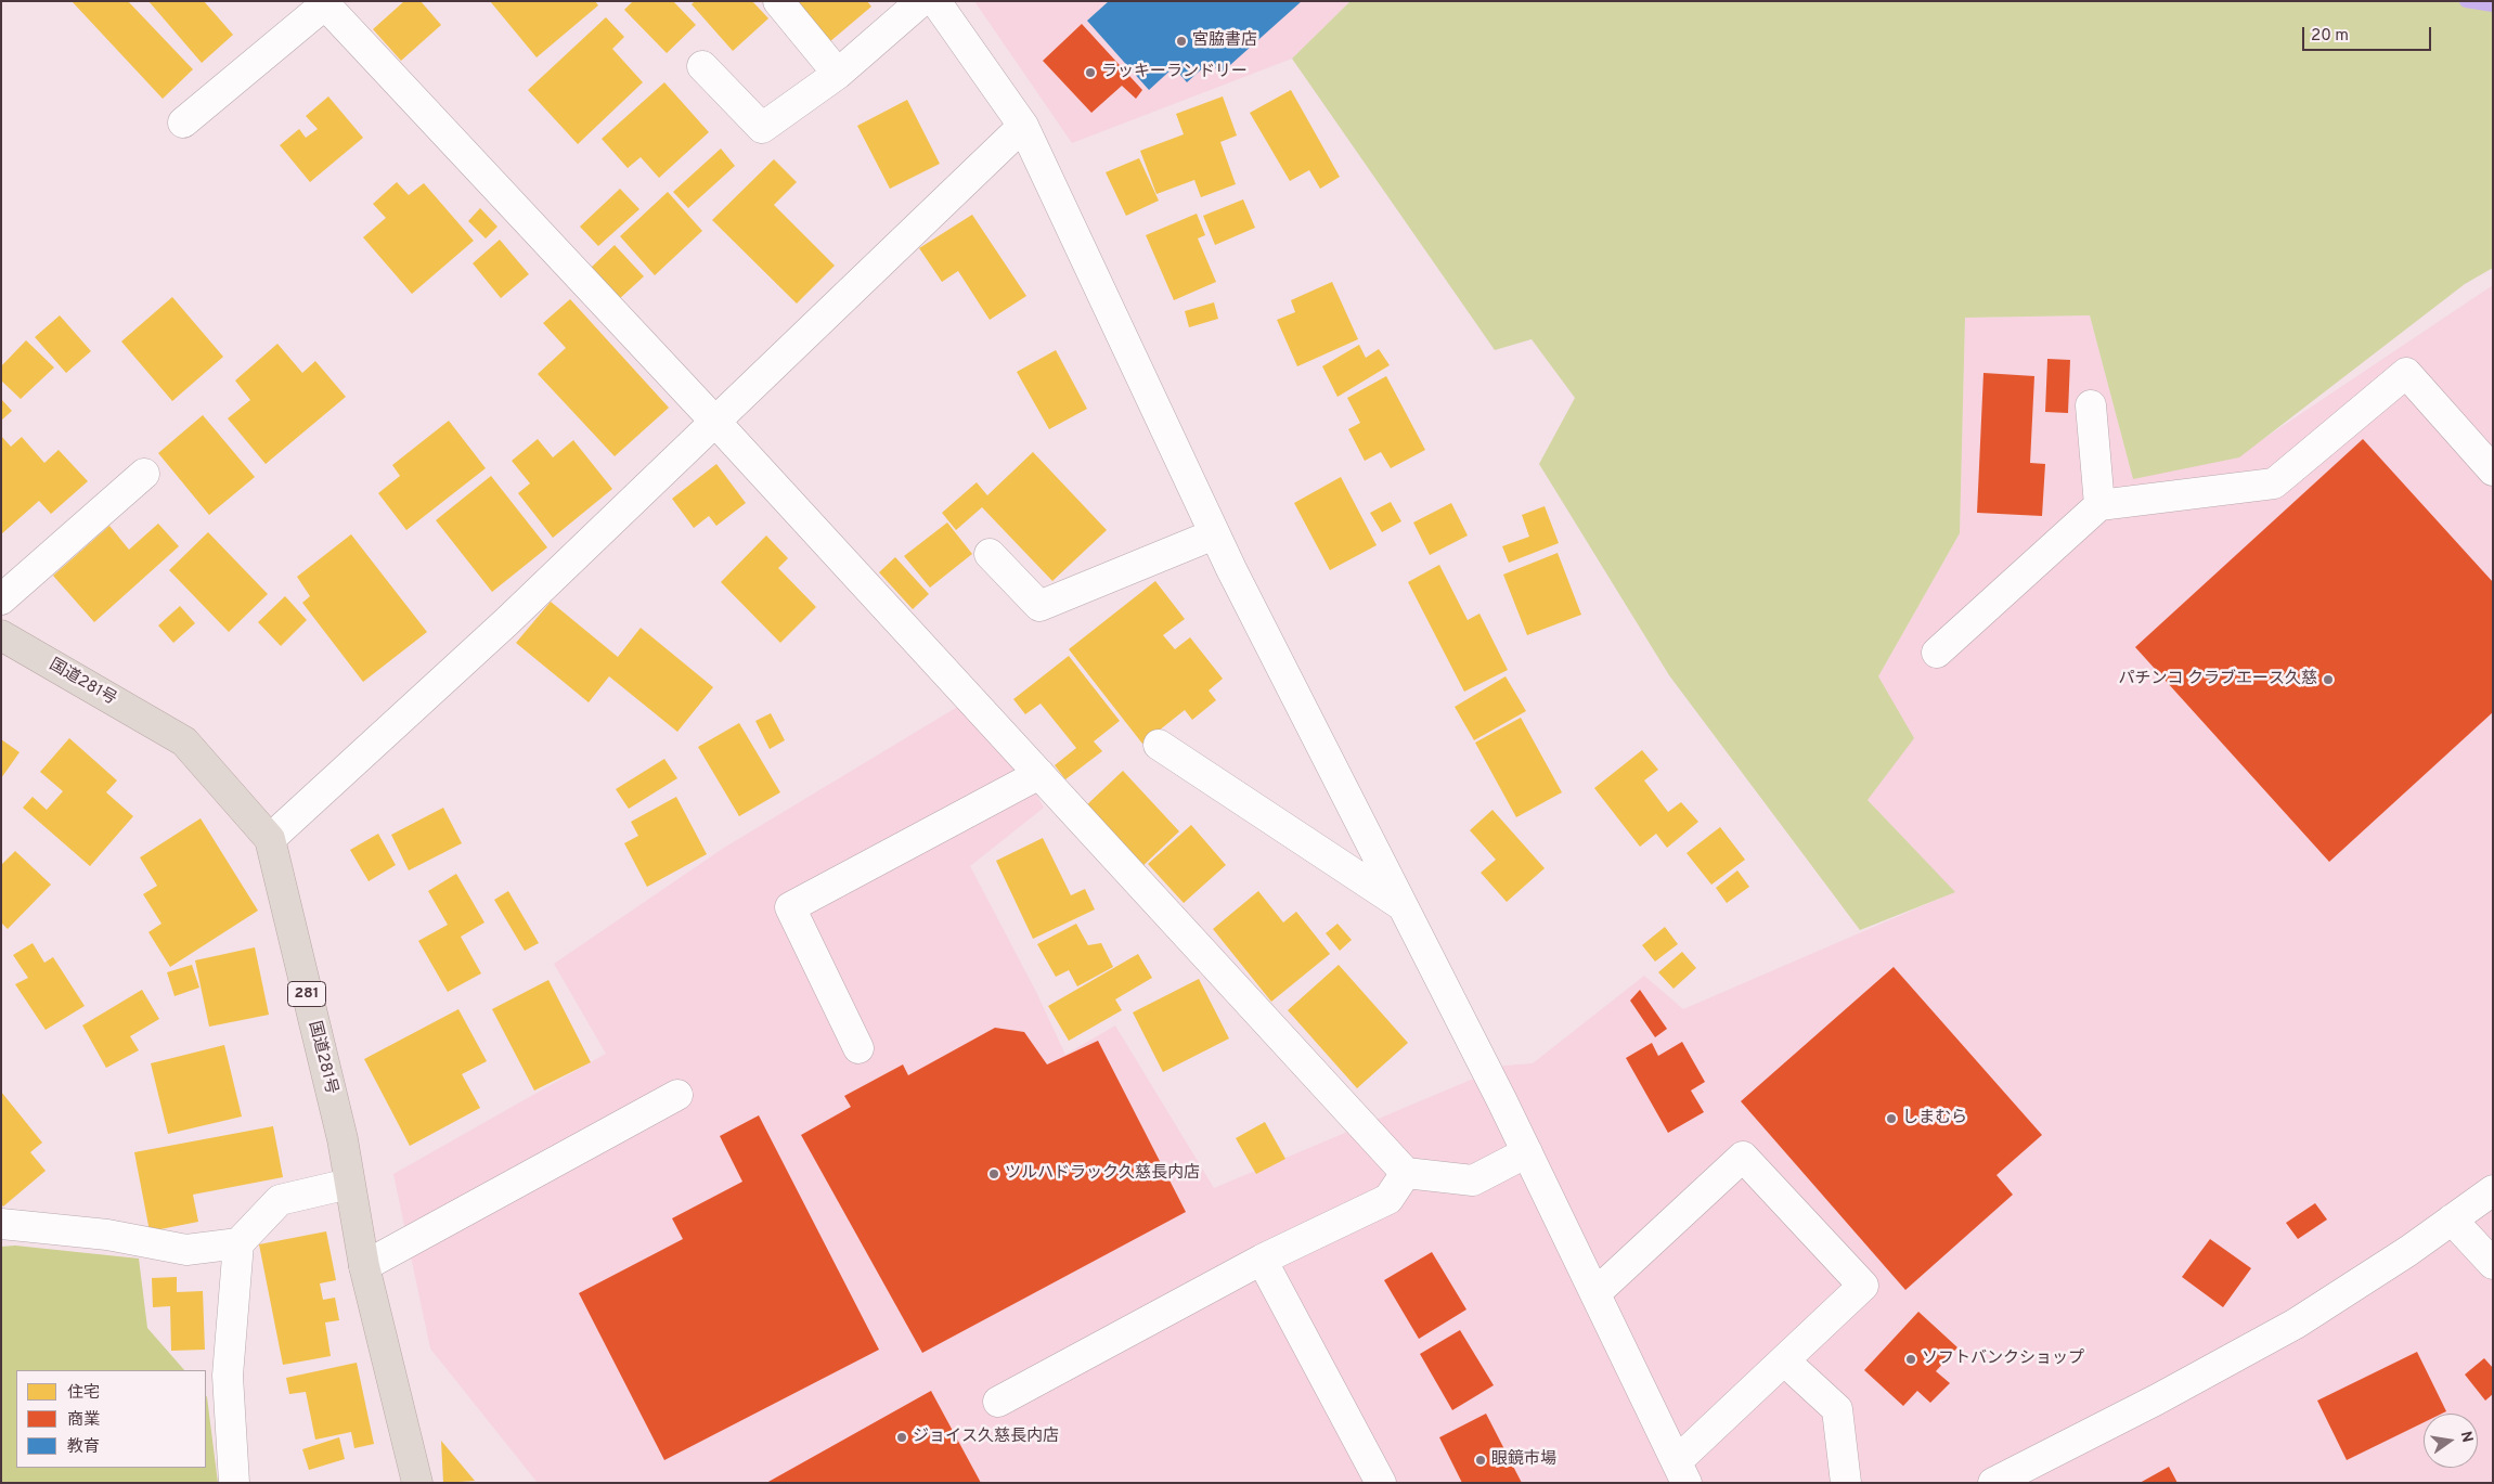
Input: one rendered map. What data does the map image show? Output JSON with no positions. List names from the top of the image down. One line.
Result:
{"streets":{"highway":["国道281号","281"]},"places":["宮脇書店","ラッキーランドリー","パチンコ クラブエース久慈","しまむら","ツルハドラック久慈長内店","ソフトバンクショップ","ジョイス久慈長内店","眼鏡市場"],"legend":["住宅","商業","教育"],"scale_bar":"20 m","north":"right"}
